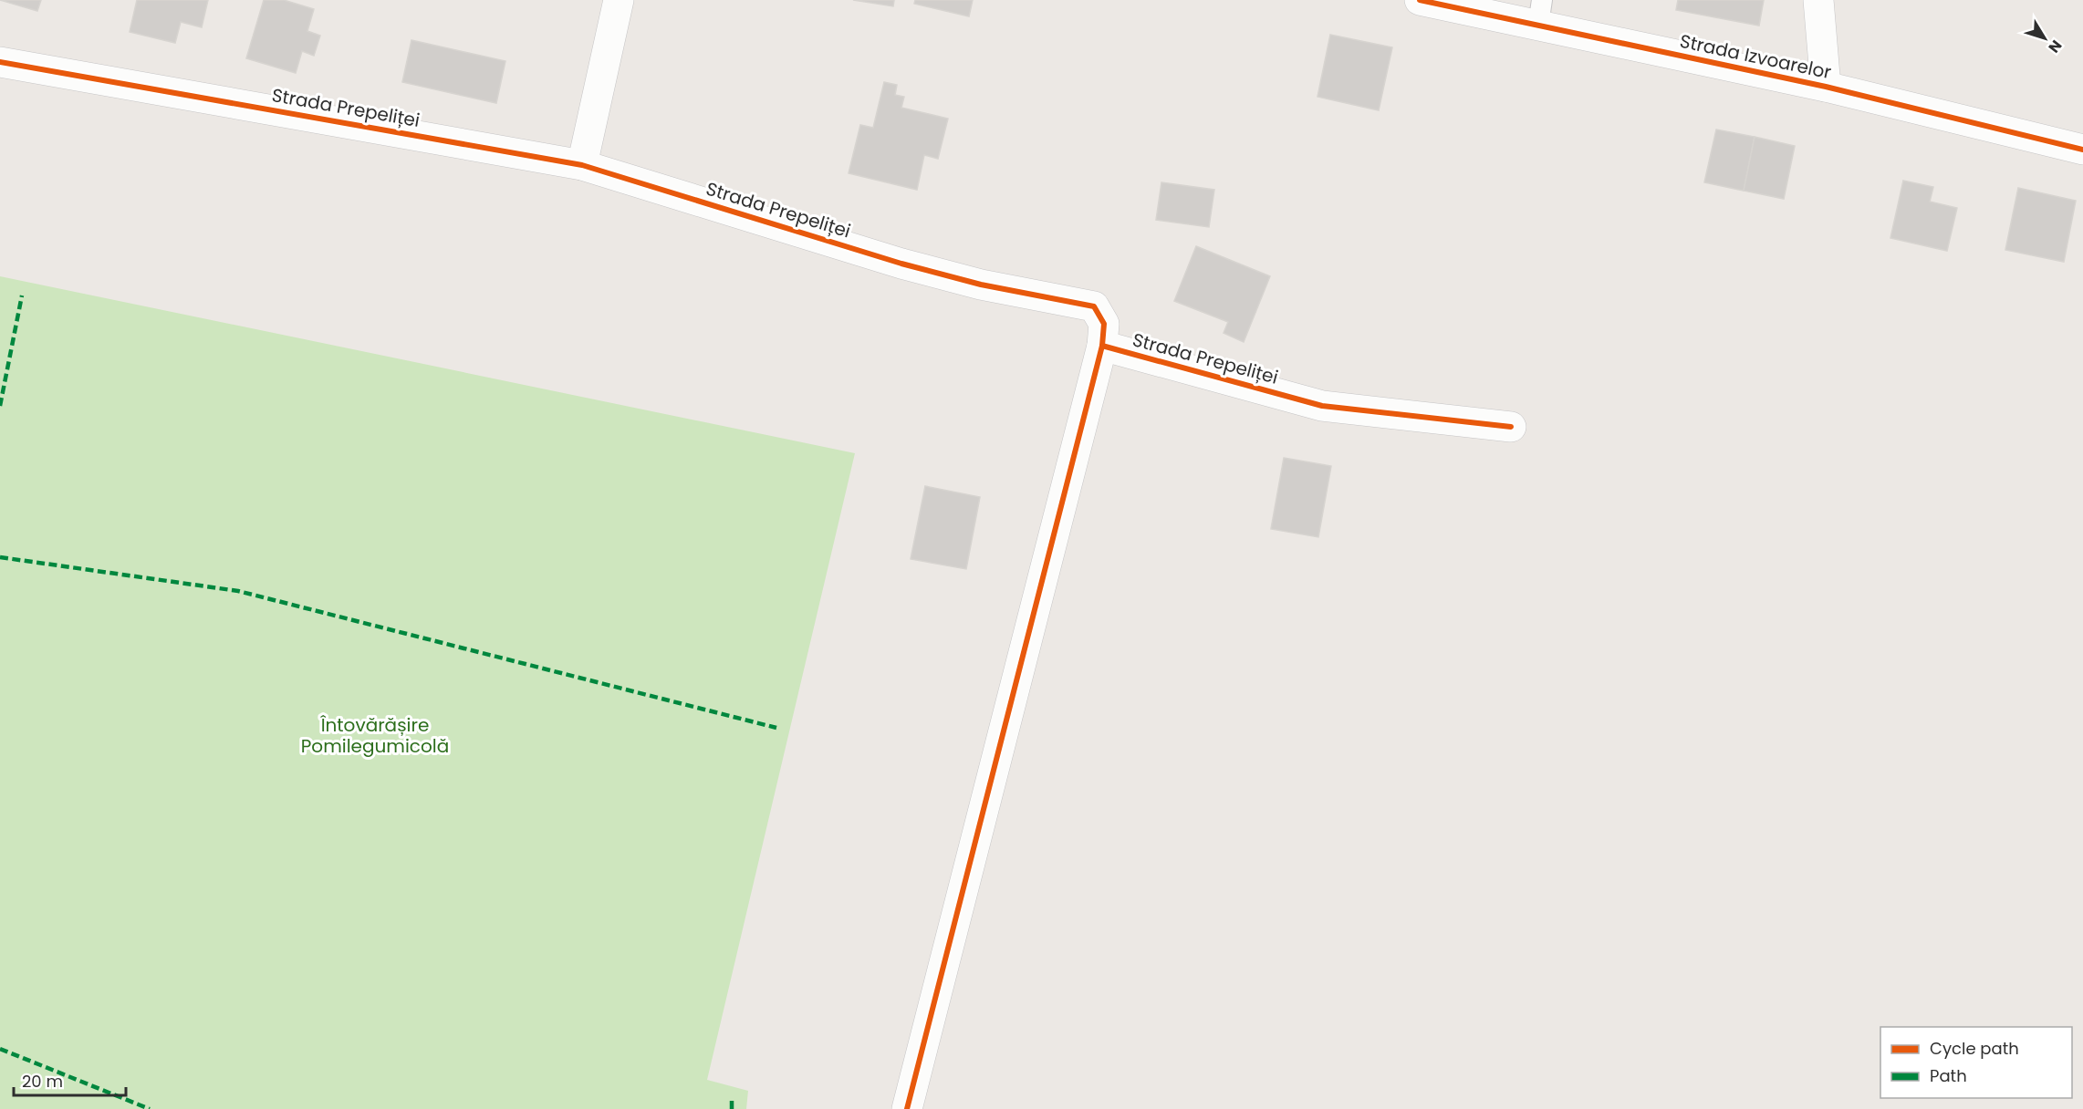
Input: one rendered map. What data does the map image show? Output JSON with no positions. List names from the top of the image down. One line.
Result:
{"streets":{"street":["Strada Izvoarelor","Strada Prepeliței"]},"parks":["Întovărășire Pomilegumicolă"],"legend":["Cycle path","Path"],"scale_bar":"20 m","north":"bottom right"}
